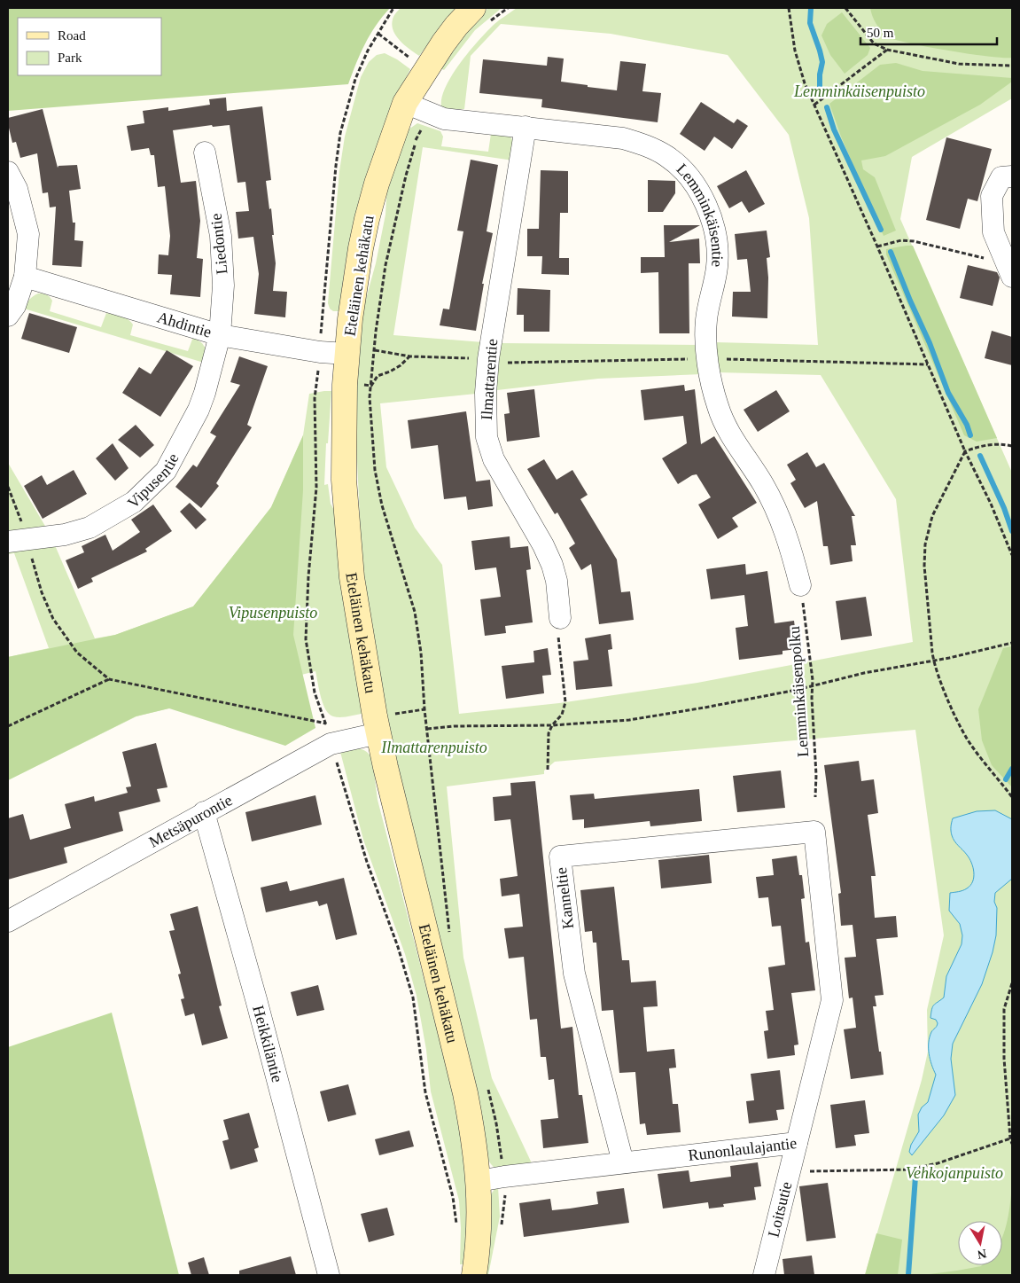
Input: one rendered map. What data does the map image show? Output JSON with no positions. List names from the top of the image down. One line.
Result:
{"streets":{"street":["Lemminkäisentie","Liedontie","Eteläinen kehäkatu","Ahdintie","Ilmattarentie","Vipusentie","Metsäpurontie","Kanneltie","Heikkiläntie","Runonlaulajantie","Loitsutie"],"path":["Lemminkäisenpolku"]},"crossings":[["Lemminkäisentie","Eteläinen kehäkatu"],["Lemminkäisentie","Ilmattarentie"],["Lemminkäisentie","Lemminkäisenpolku"],["Liedontie","Ahdintie"],["Liedontie","Vipusentie"],["Eteläinen kehäkatu","Ahdintie"],["Eteläinen kehäkatu","Metsäpurontie"],["Eteläinen kehäkatu","Runonlaulajantie"],["Ahdintie","Vipusentie"],["Metsäpurontie","Heikkiläntie"],["Kanneltie","Runonlaulajantie"],["Runonlaulajantie","Loitsutie"]],"parks":["Lemminkäisenpuisto","Vipusenpuisto","Ilmattarenpuisto","Vehkojanpuisto"],"legend":["Road","Park"],"scale_bar":"50 m","north":"bottom"}
